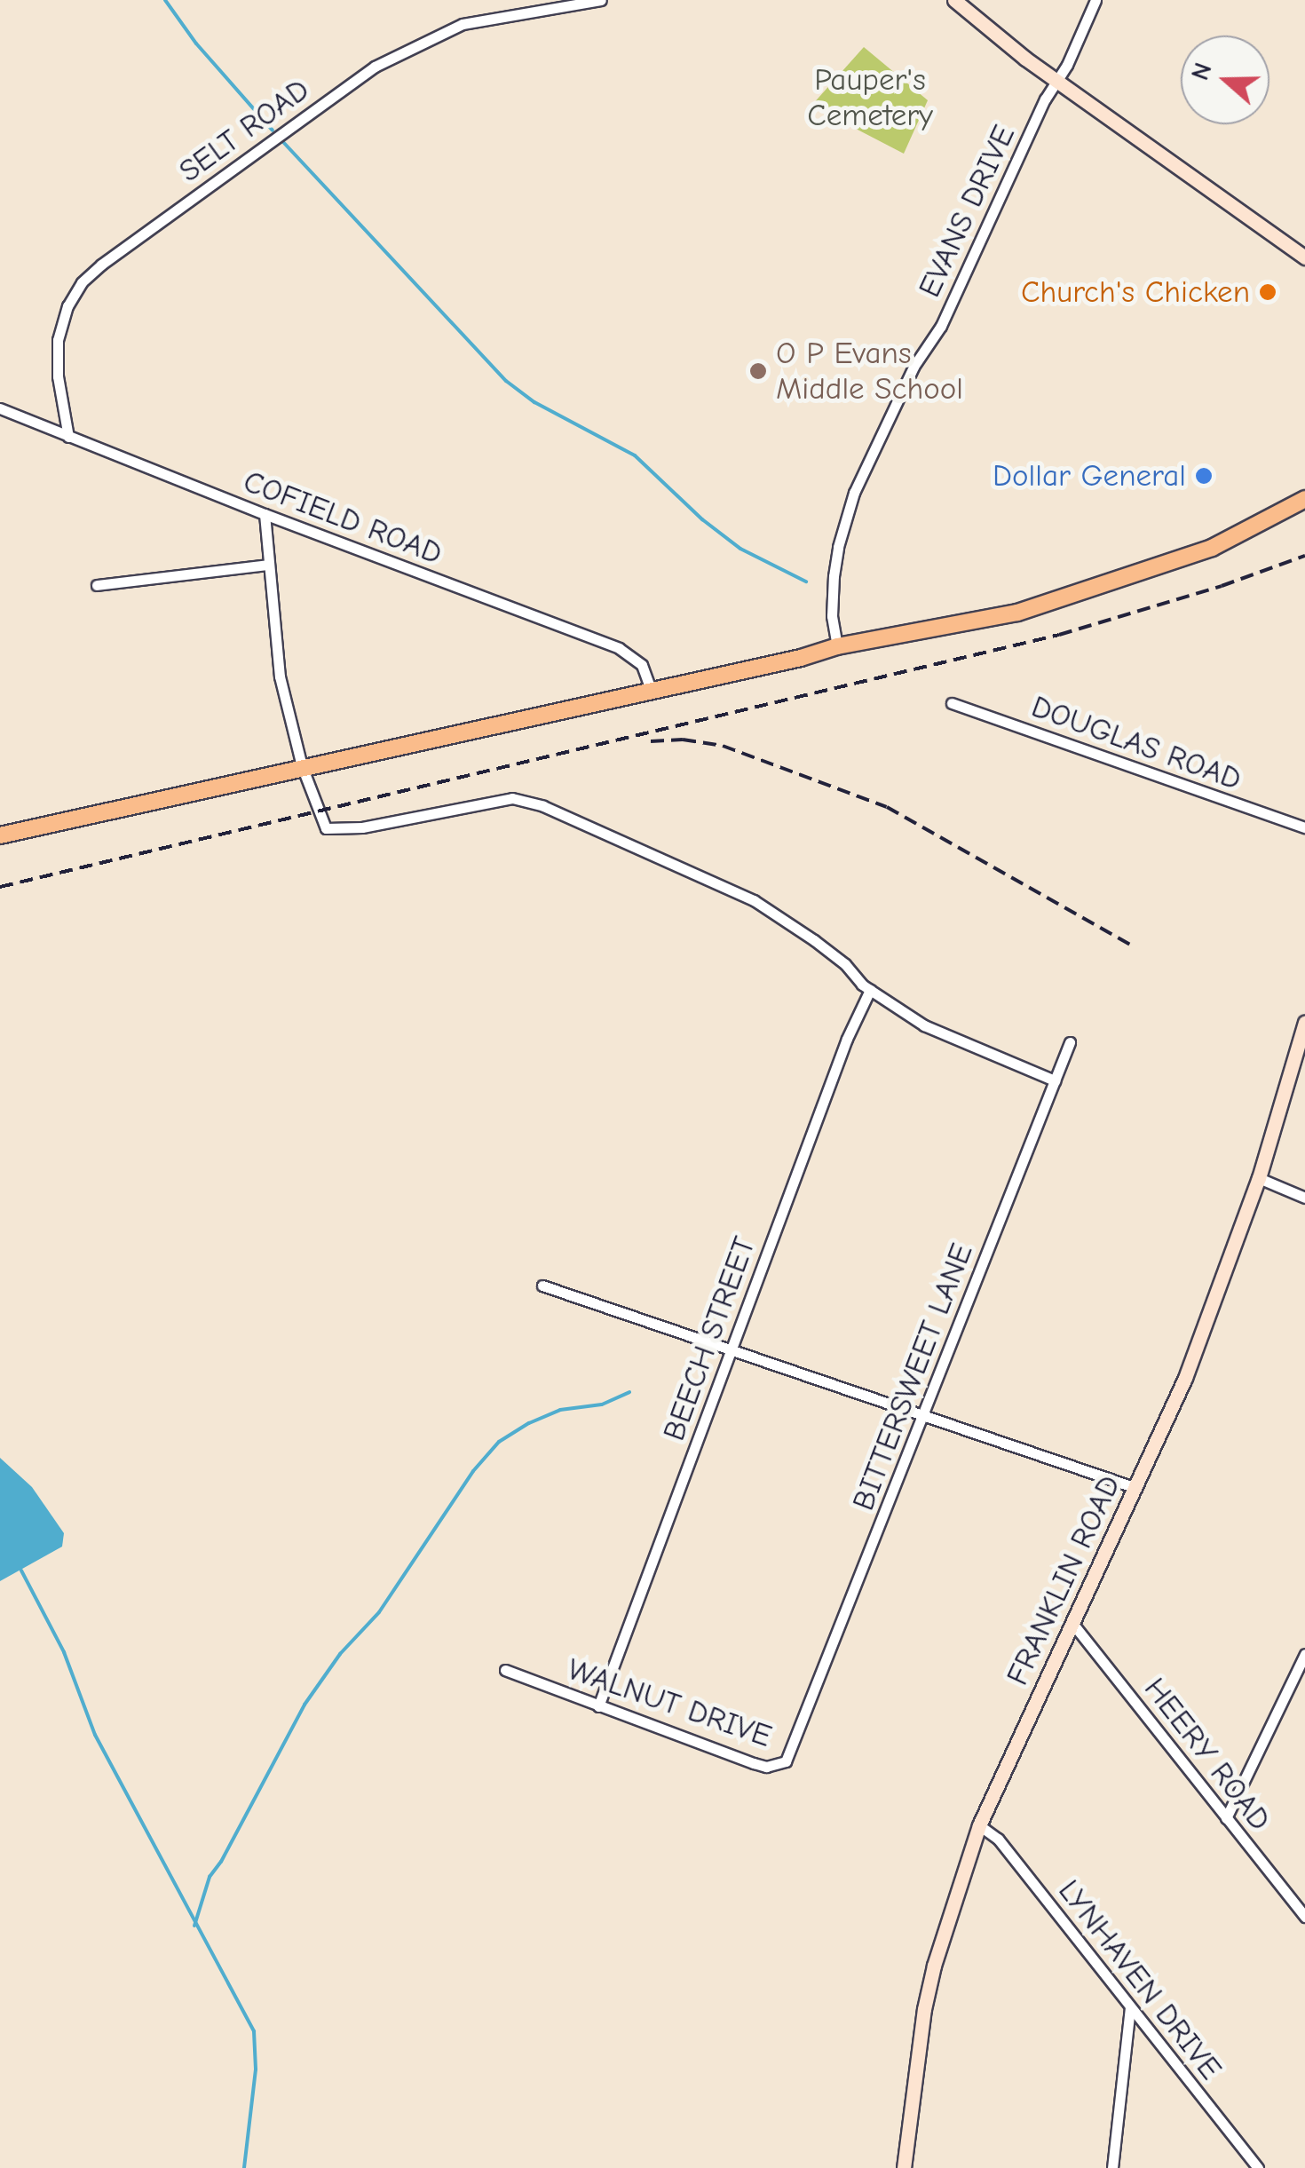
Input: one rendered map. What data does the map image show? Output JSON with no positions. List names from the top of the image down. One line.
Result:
{"streets":{"main road":["FRANKLIN ROAD"],"street":["SELT ROAD","EVANS DRIVE","COFIELD ROAD","DOUGLAS ROAD","BEECH STREET","BITTERSWEET LANE","WALNUT DRIVE","HEERY ROAD","LYNHAVEN DRIVE"]},"crossings":[["SELT ROAD","COFIELD ROAD"],["BEECH STREET","WALNUT DRIVE"],["BITTERSWEET LANE","WALNUT DRIVE"],["FRANKLIN ROAD","HEERY ROAD"],["FRANKLIN ROAD","LYNHAVEN DRIVE"]],"parks":["Pauper's Cemetery"],"places":["Church's Chicken","O P Evans Middle School","Dollar General"],"north":"left"}
